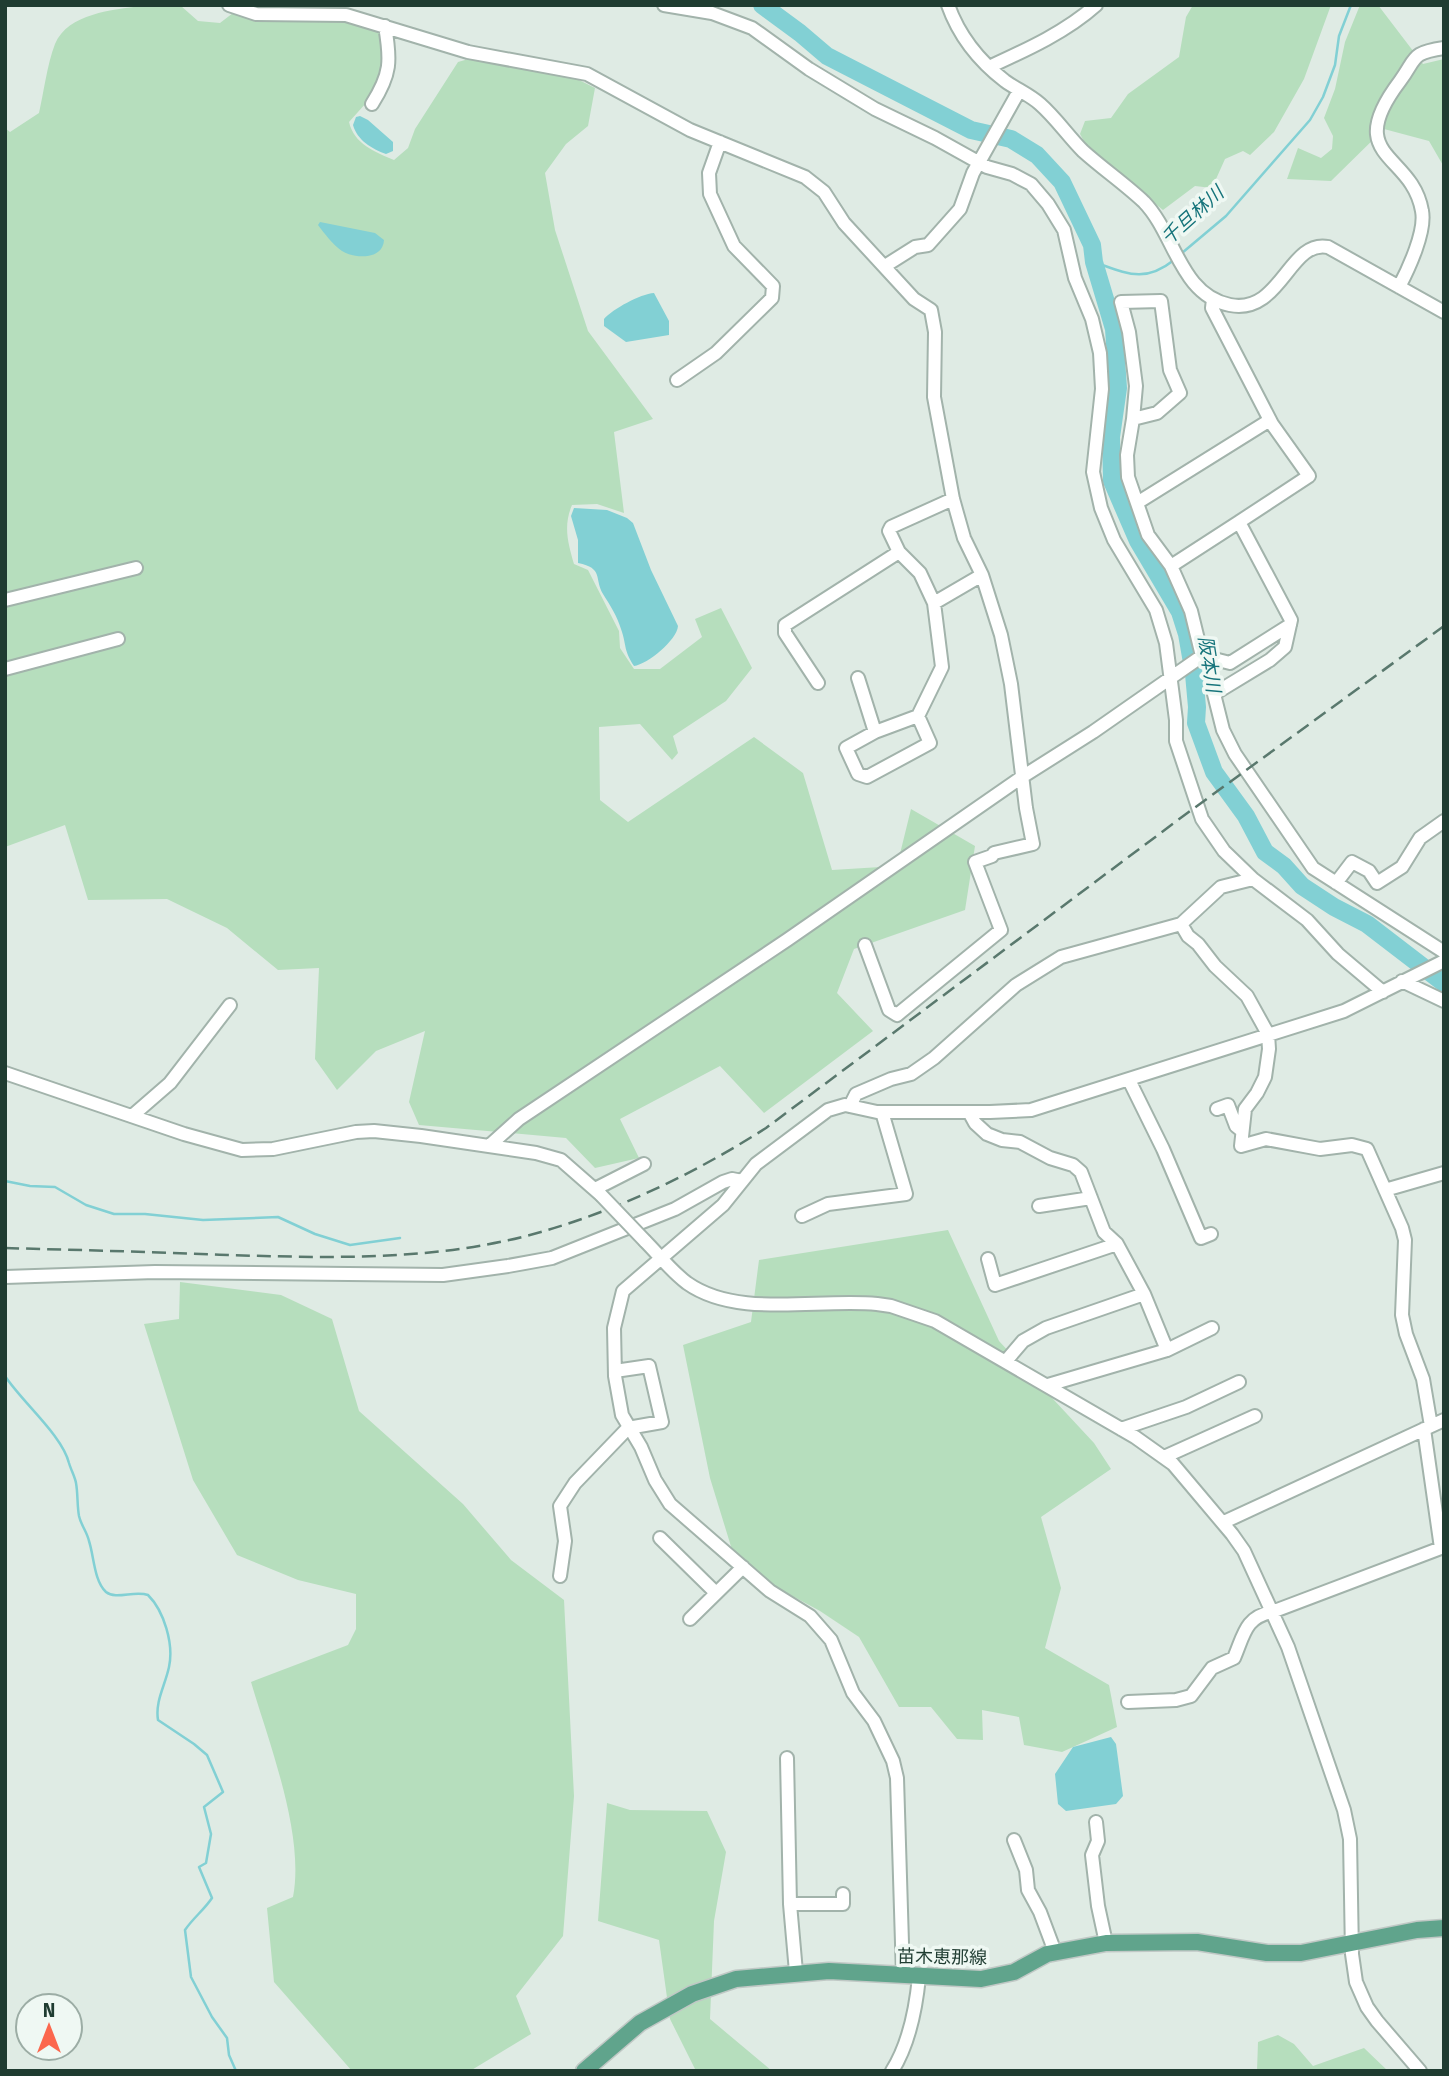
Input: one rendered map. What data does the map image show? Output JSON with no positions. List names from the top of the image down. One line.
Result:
{"streets":{"main road":["苗木恵那線"]},"water":["千旦林川","阪本川"],"north":"top"}
